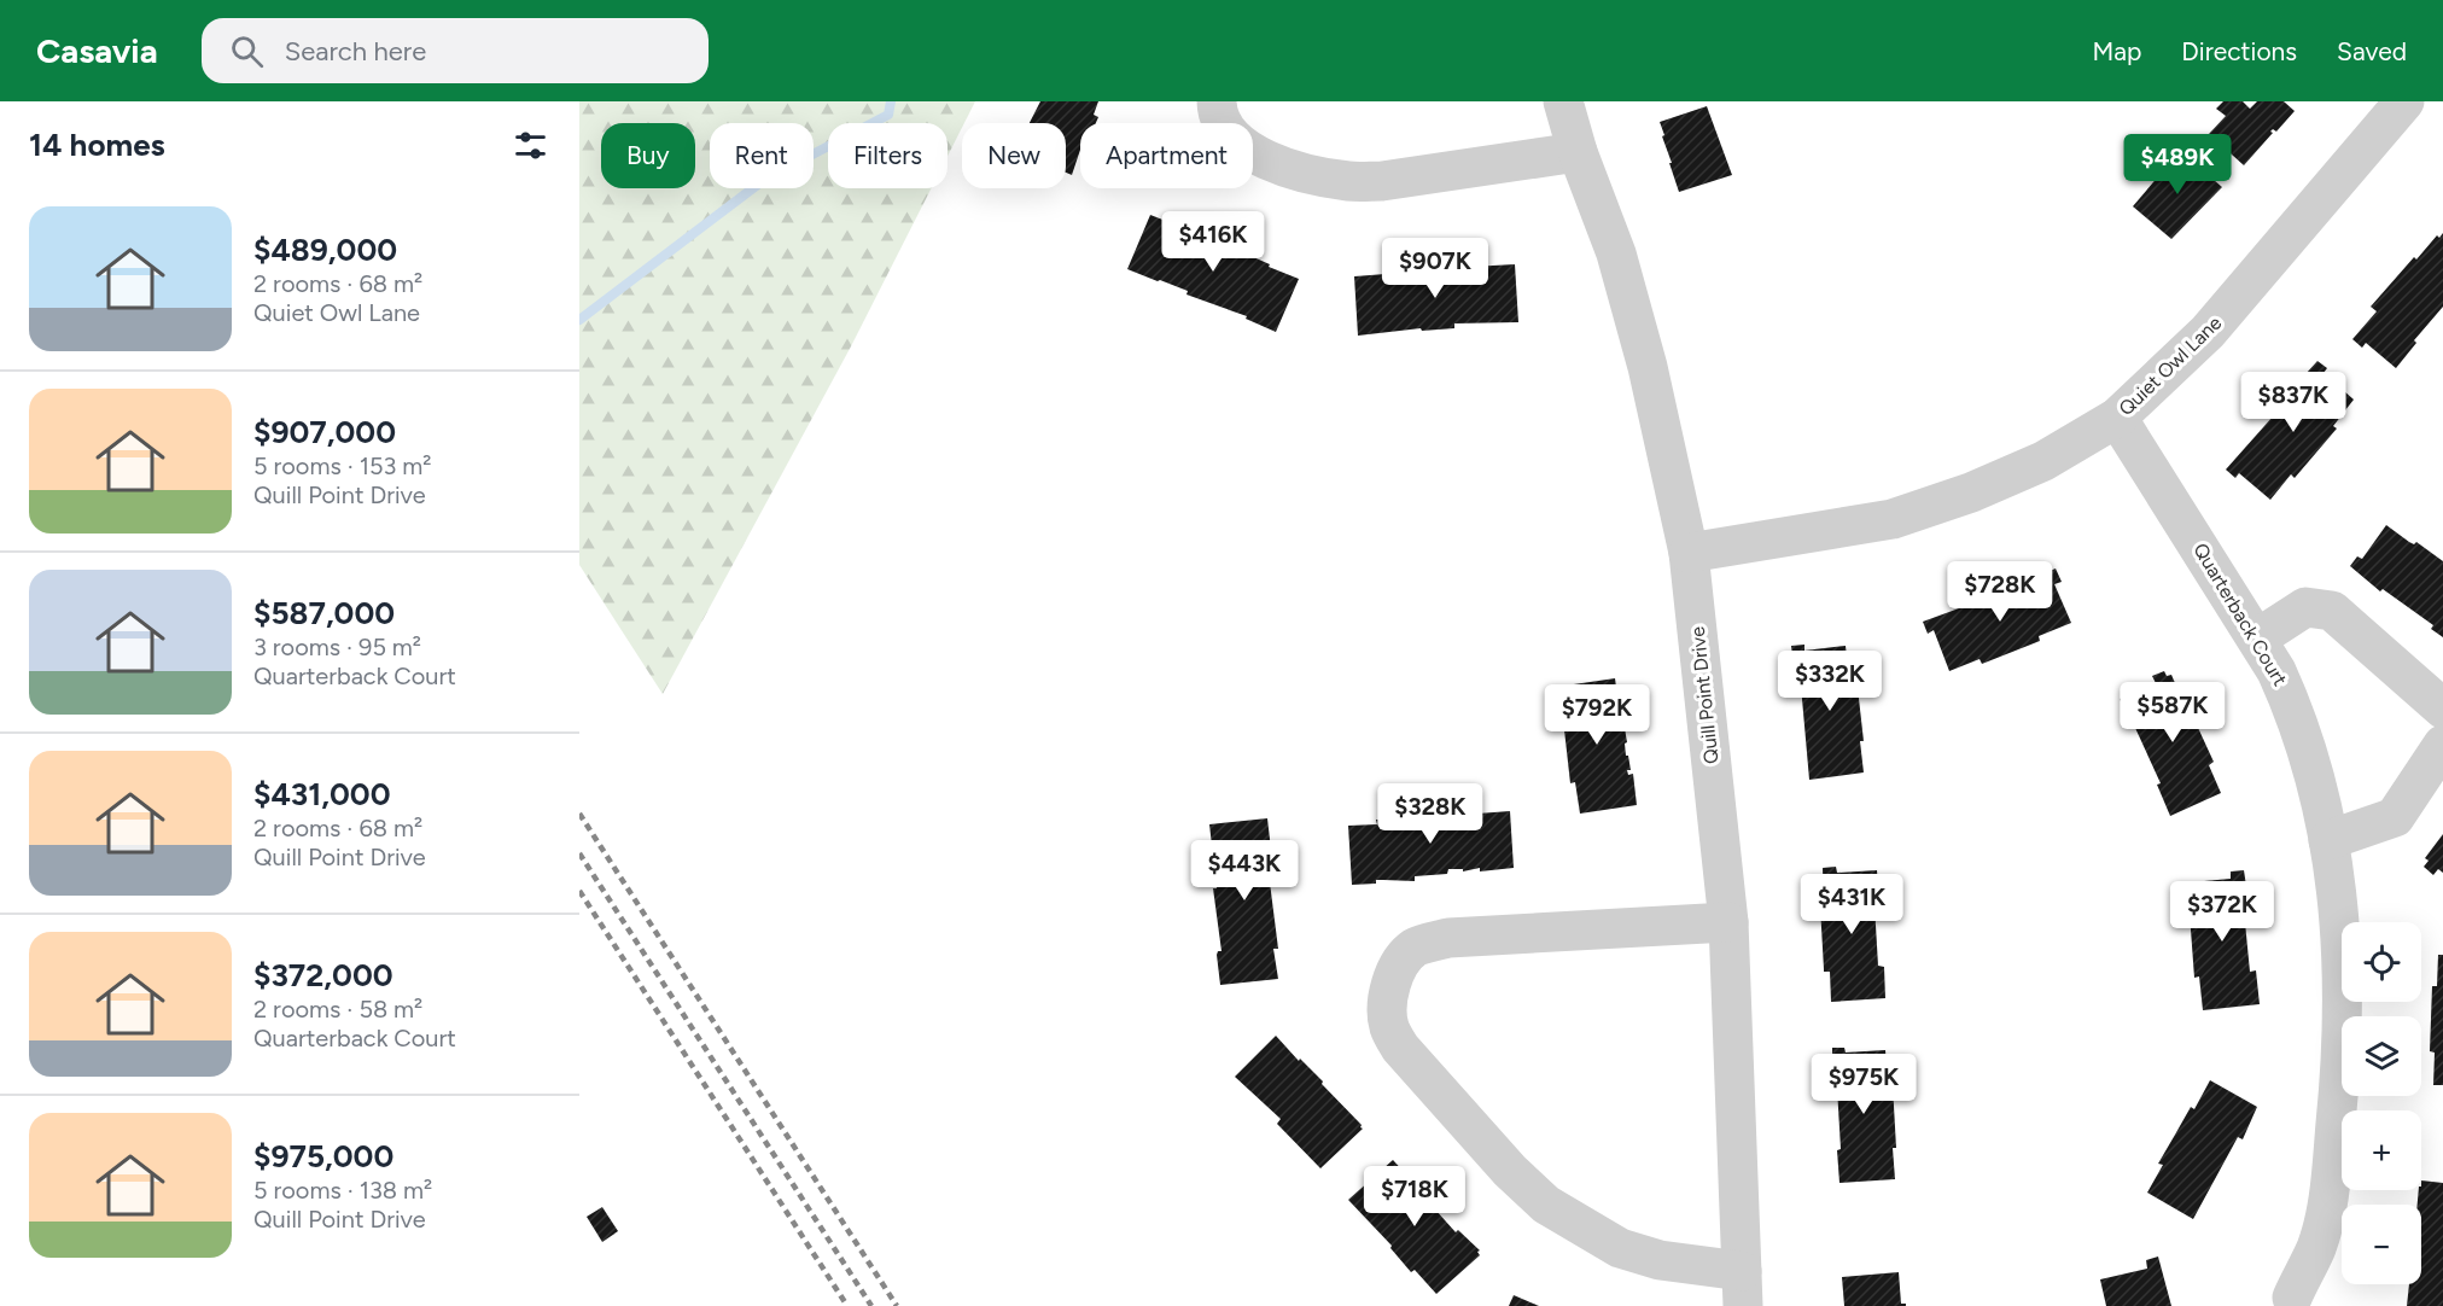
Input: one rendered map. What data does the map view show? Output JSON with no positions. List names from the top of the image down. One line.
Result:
{"streets":{"street":["Quiet Owl Lane","Quarterback Court","Quill Point Drive"]},"crossings":[["Quiet Owl Lane","Quarterback Court"],["Quiet Owl Lane","Quill Point Drive"]],"page":{"header":"Casavia","search":"Search here","nav":["Map","Directions","Saved"],"heading":"14 homes","chip":["Buy","Rent","Filters","New","Apartment"],"price":["$489K","$416K","$907K","$837K","$728K","$332K","$587K","$792K","$328K","$443K","$431K","$372K","$975K","$718K"],"list":[{"name":"$489,000","note":"2 rooms · 68 m² · Quiet Owl Lane"},{"name":"$907,000","note":"5 rooms · 153 m² · Quill Point Drive"},{"name":"$587,000","note":"3 rooms · 95 m² · Quarterback Court"},{"name":"$431,000","note":"2 rooms · 68 m² · Quill Point Drive"},{"name":"$372,000","note":"2 rooms · 58 m² · Quarterback Court"},{"name":"$975,000","note":"5 rooms · 138 m² · Quill Point Drive"}],"map_buttons":["+","−"]}}
